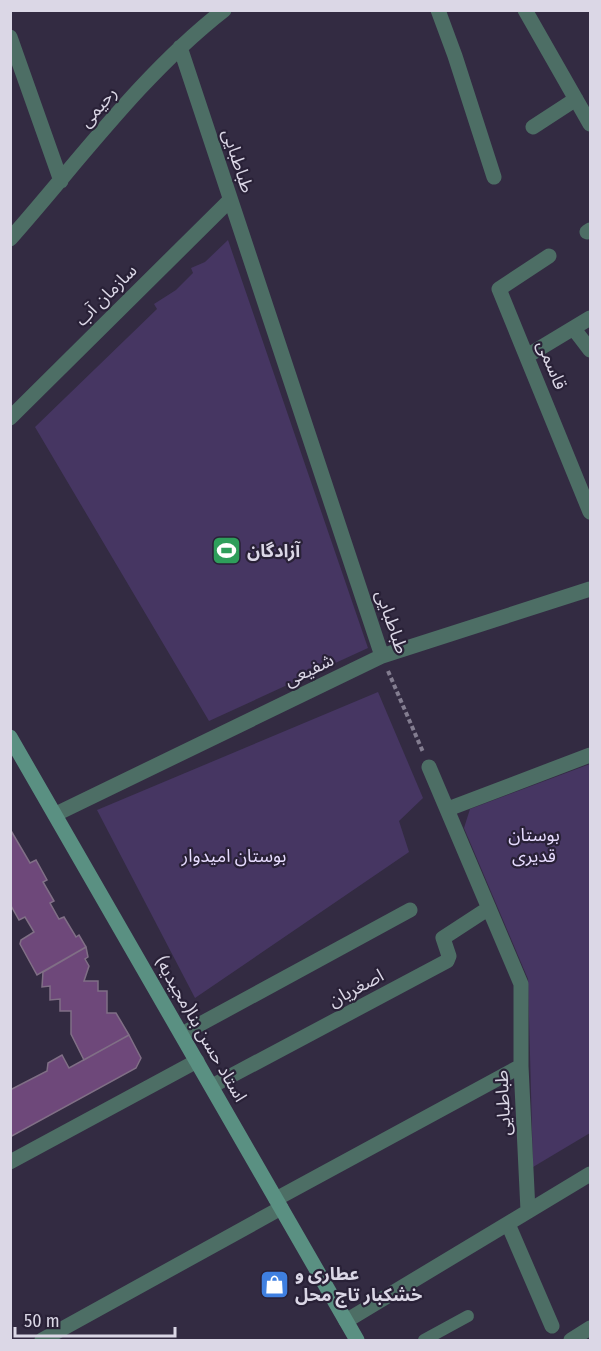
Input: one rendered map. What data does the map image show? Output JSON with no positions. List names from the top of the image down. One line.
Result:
{"streets":{"main road":["استاد حسن بنا(مجیدیه)"],"street":["رحیمی","طباطبایی","سازمان آب","قاسمی","شفیعی","اصغریان"]},"crossings":[["رحیمی","طباطبایی"],["طباطبایی","سازمان آب"],["طباطبایی","شفیعی"],["طباطبایی","اصغریان"],["شفیعی","استاد حسن بنا(مجیدیه)"],["اصغریان","استاد حسن بنا(مجیدیه)"]],"parks":["بوستان قدیری","بوستان امیدوار"],"places":{"sports":["آزادگان"],"shop":["عطاری و خشکبار تاج محل"]},"scale_bar":"50 m"}
